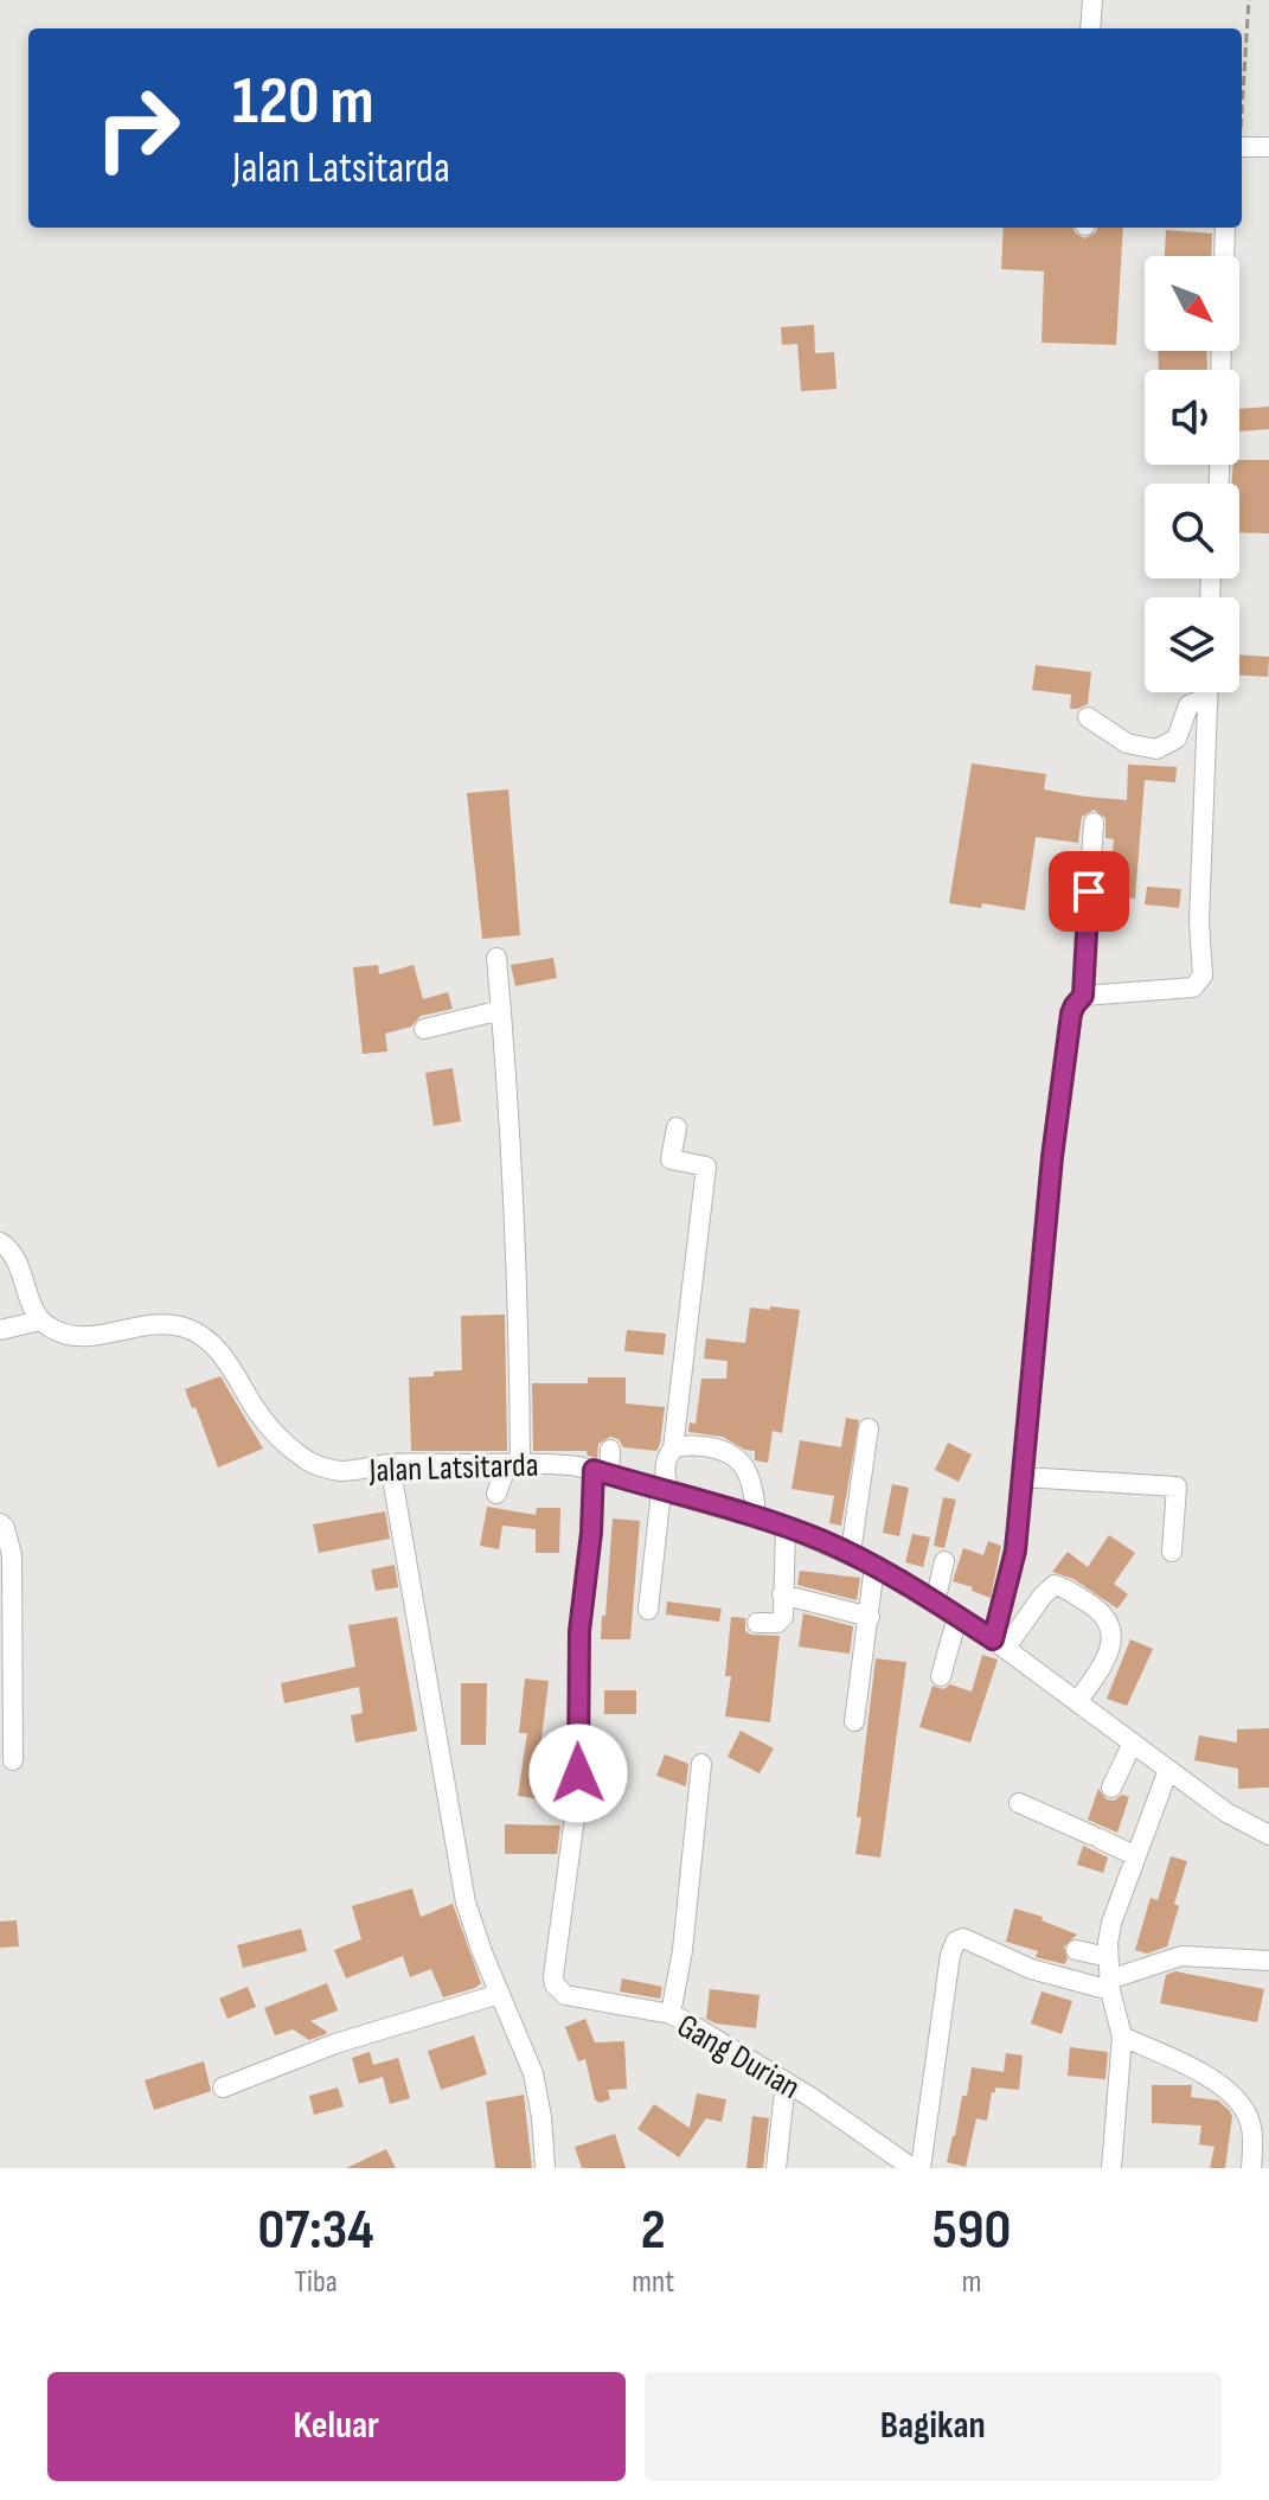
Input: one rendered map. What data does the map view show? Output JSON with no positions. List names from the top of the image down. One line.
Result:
{"streets":{"street":["Jalan Latsitarda","Gang Durian"]},"crossings":[["Jalan Latsitarda","Gang Durian"]],"north":"bottom right","page":{"turn":["120 m","Jalan Latsitarda"],"eta":["07:34","Tiba","2","mnt","590","m"],"buttons":["Keluar","Bagikan"]}}
